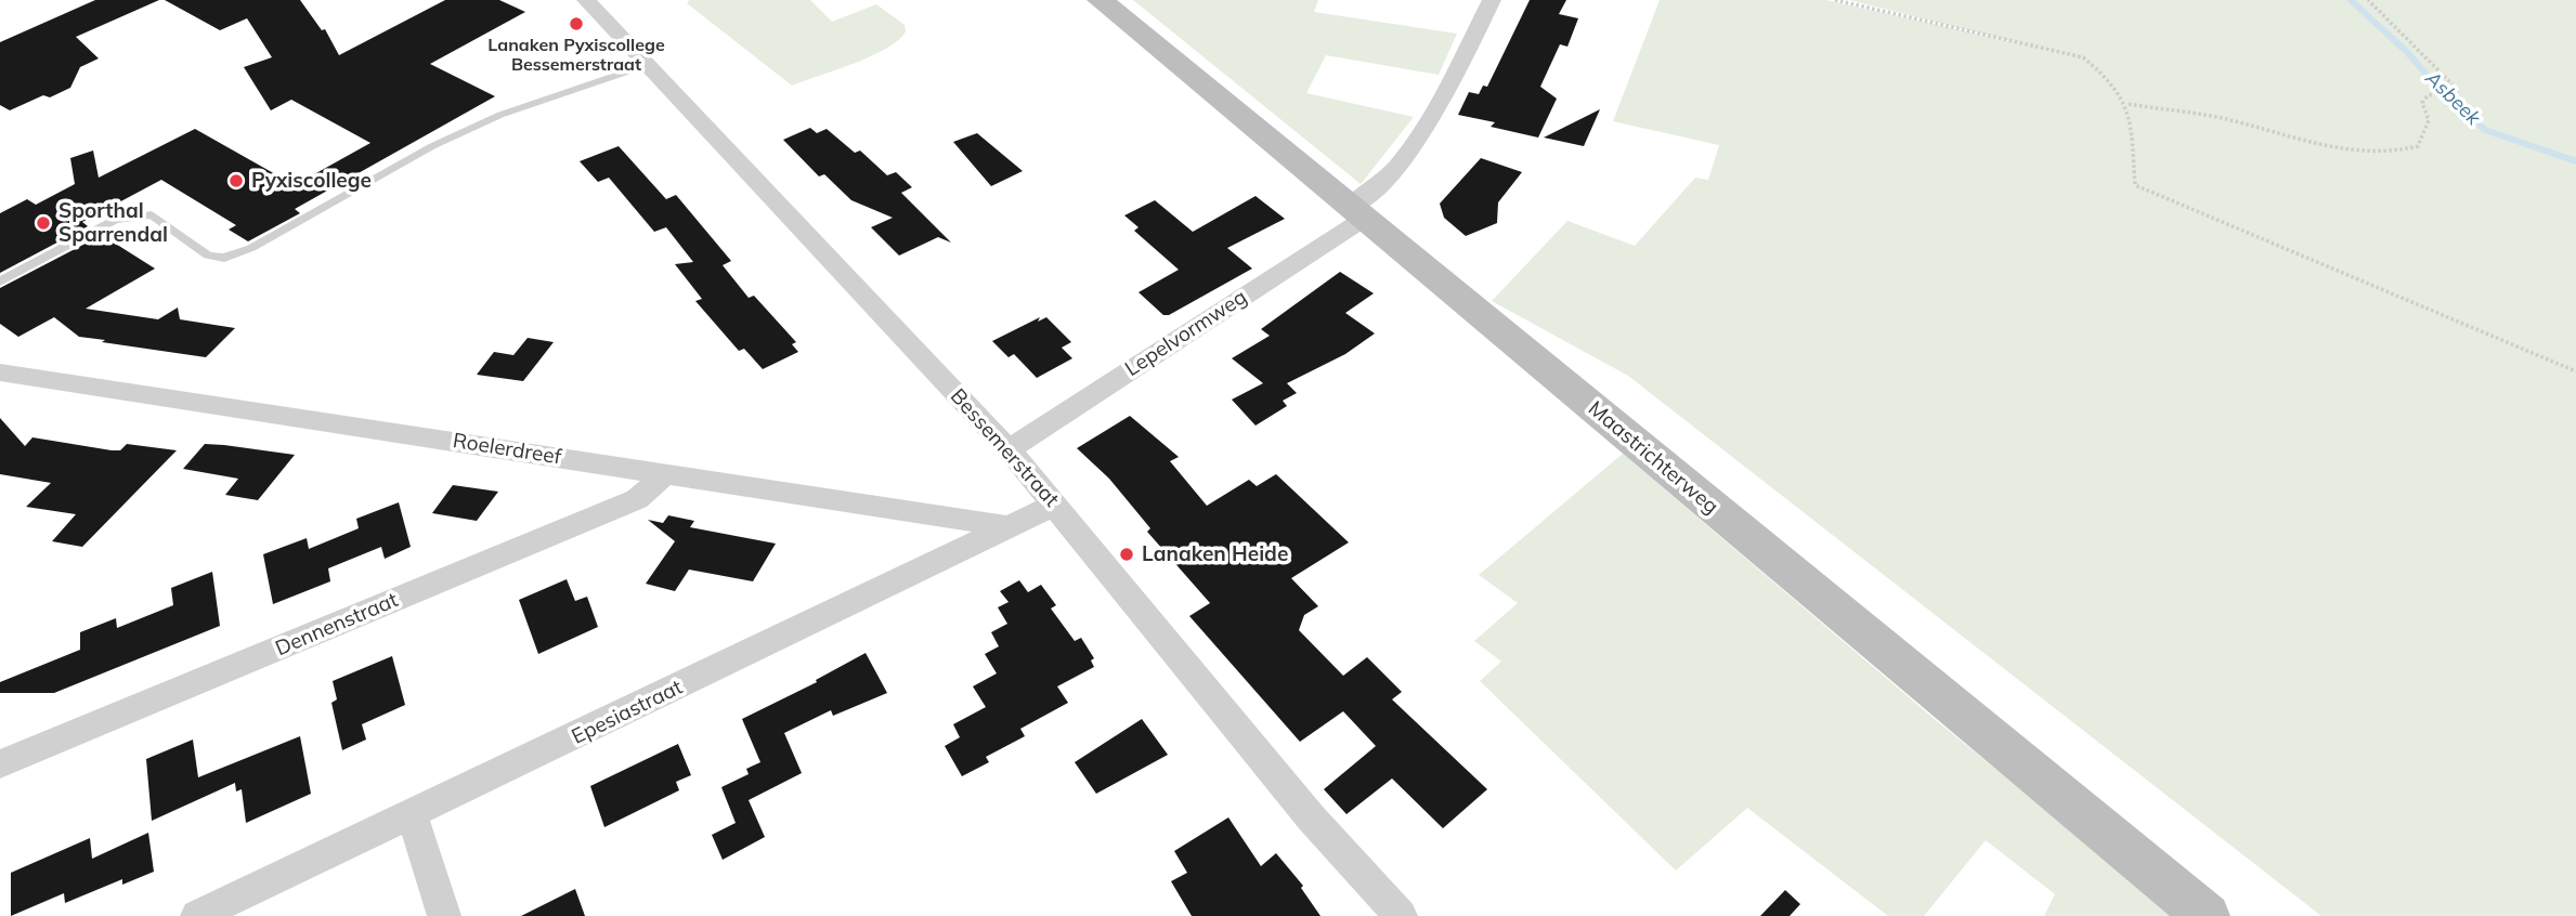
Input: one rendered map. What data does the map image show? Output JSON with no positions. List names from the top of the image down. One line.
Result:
{"streets":{"main road":["Maastrichterweg"],"street":["Lepelvormweg","Bessemerstraat","Roelerdreef","Dennenstraat","Epesiastraat"]},"crossings":[["Lepelvormweg","Bessemerstraat"],["Lepelvormweg","Maastrichterweg"],["Bessemerstraat","Epesiastraat"],["Roelerdreef","Dennenstraat"],["Roelerdreef","Epesiastraat"]],"water":["Asbeek"],"places":["Lanaken Pyxiscollege Bessemerstraat","Pyxiscollege","Sporthal Sparrendal","Lanaken Heide"]}
